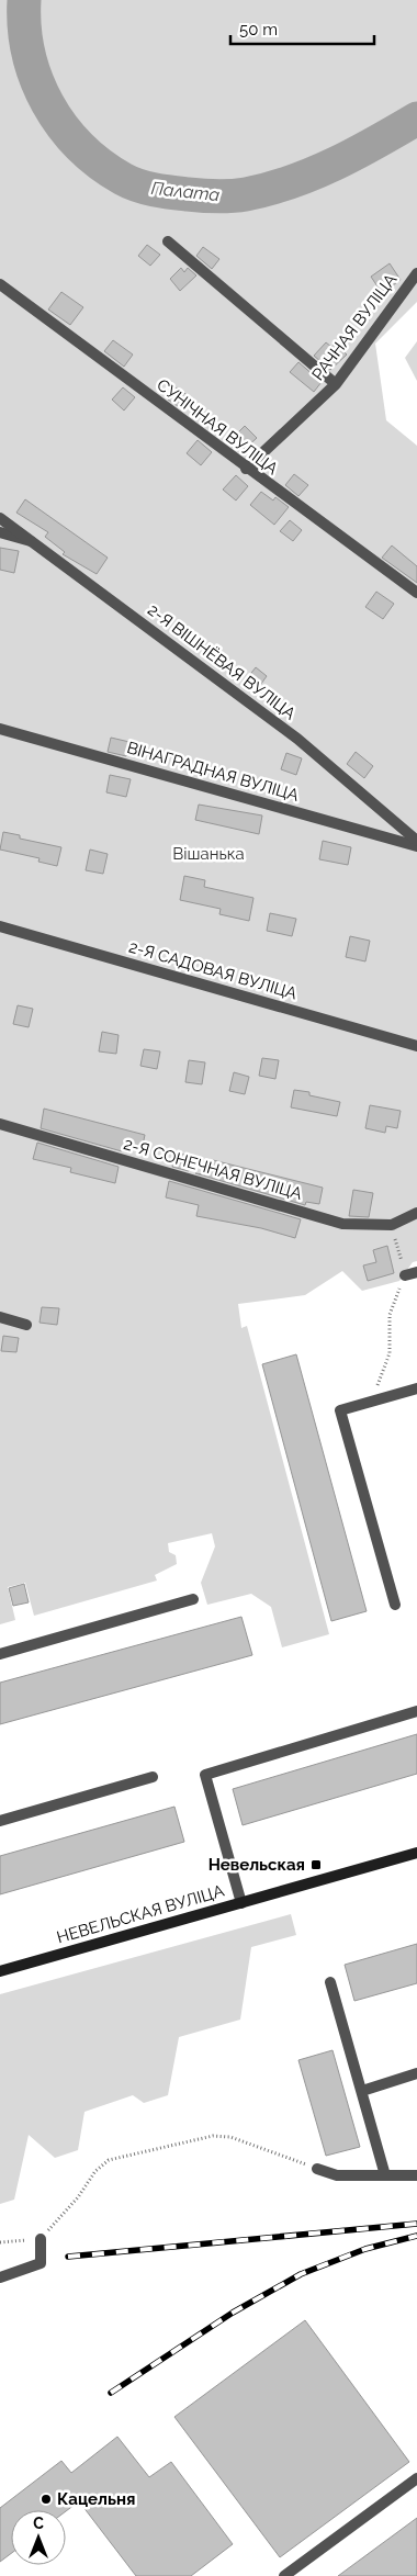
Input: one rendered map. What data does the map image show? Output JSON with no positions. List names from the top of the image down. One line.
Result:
{"streets":{"street":["РАЧНАЯ ВУЛІЦА","СУНІЧНАЯ ВУЛІЦА","2-Я ВІШНЁВАЯ ВУЛІЦА","ВІНАГРАДНАЯ ВУЛІЦА","2-Я САДОВАЯ ВУЛІЦА","2-Я СОНЕЧНАЯ ВУЛІЦА","НЕВЕЛЬСКАЯ ВУЛІЦА"]},"crossings":[["РАЧНАЯ ВУЛІЦА","СУНІЧНАЯ ВУЛІЦА"]],"water":["Палата"],"parks":["Вішанька"],"places":{"transit":["Невельская"],"other":["Кацельня"]},"scale_bar":"50 m","north":"top"}
